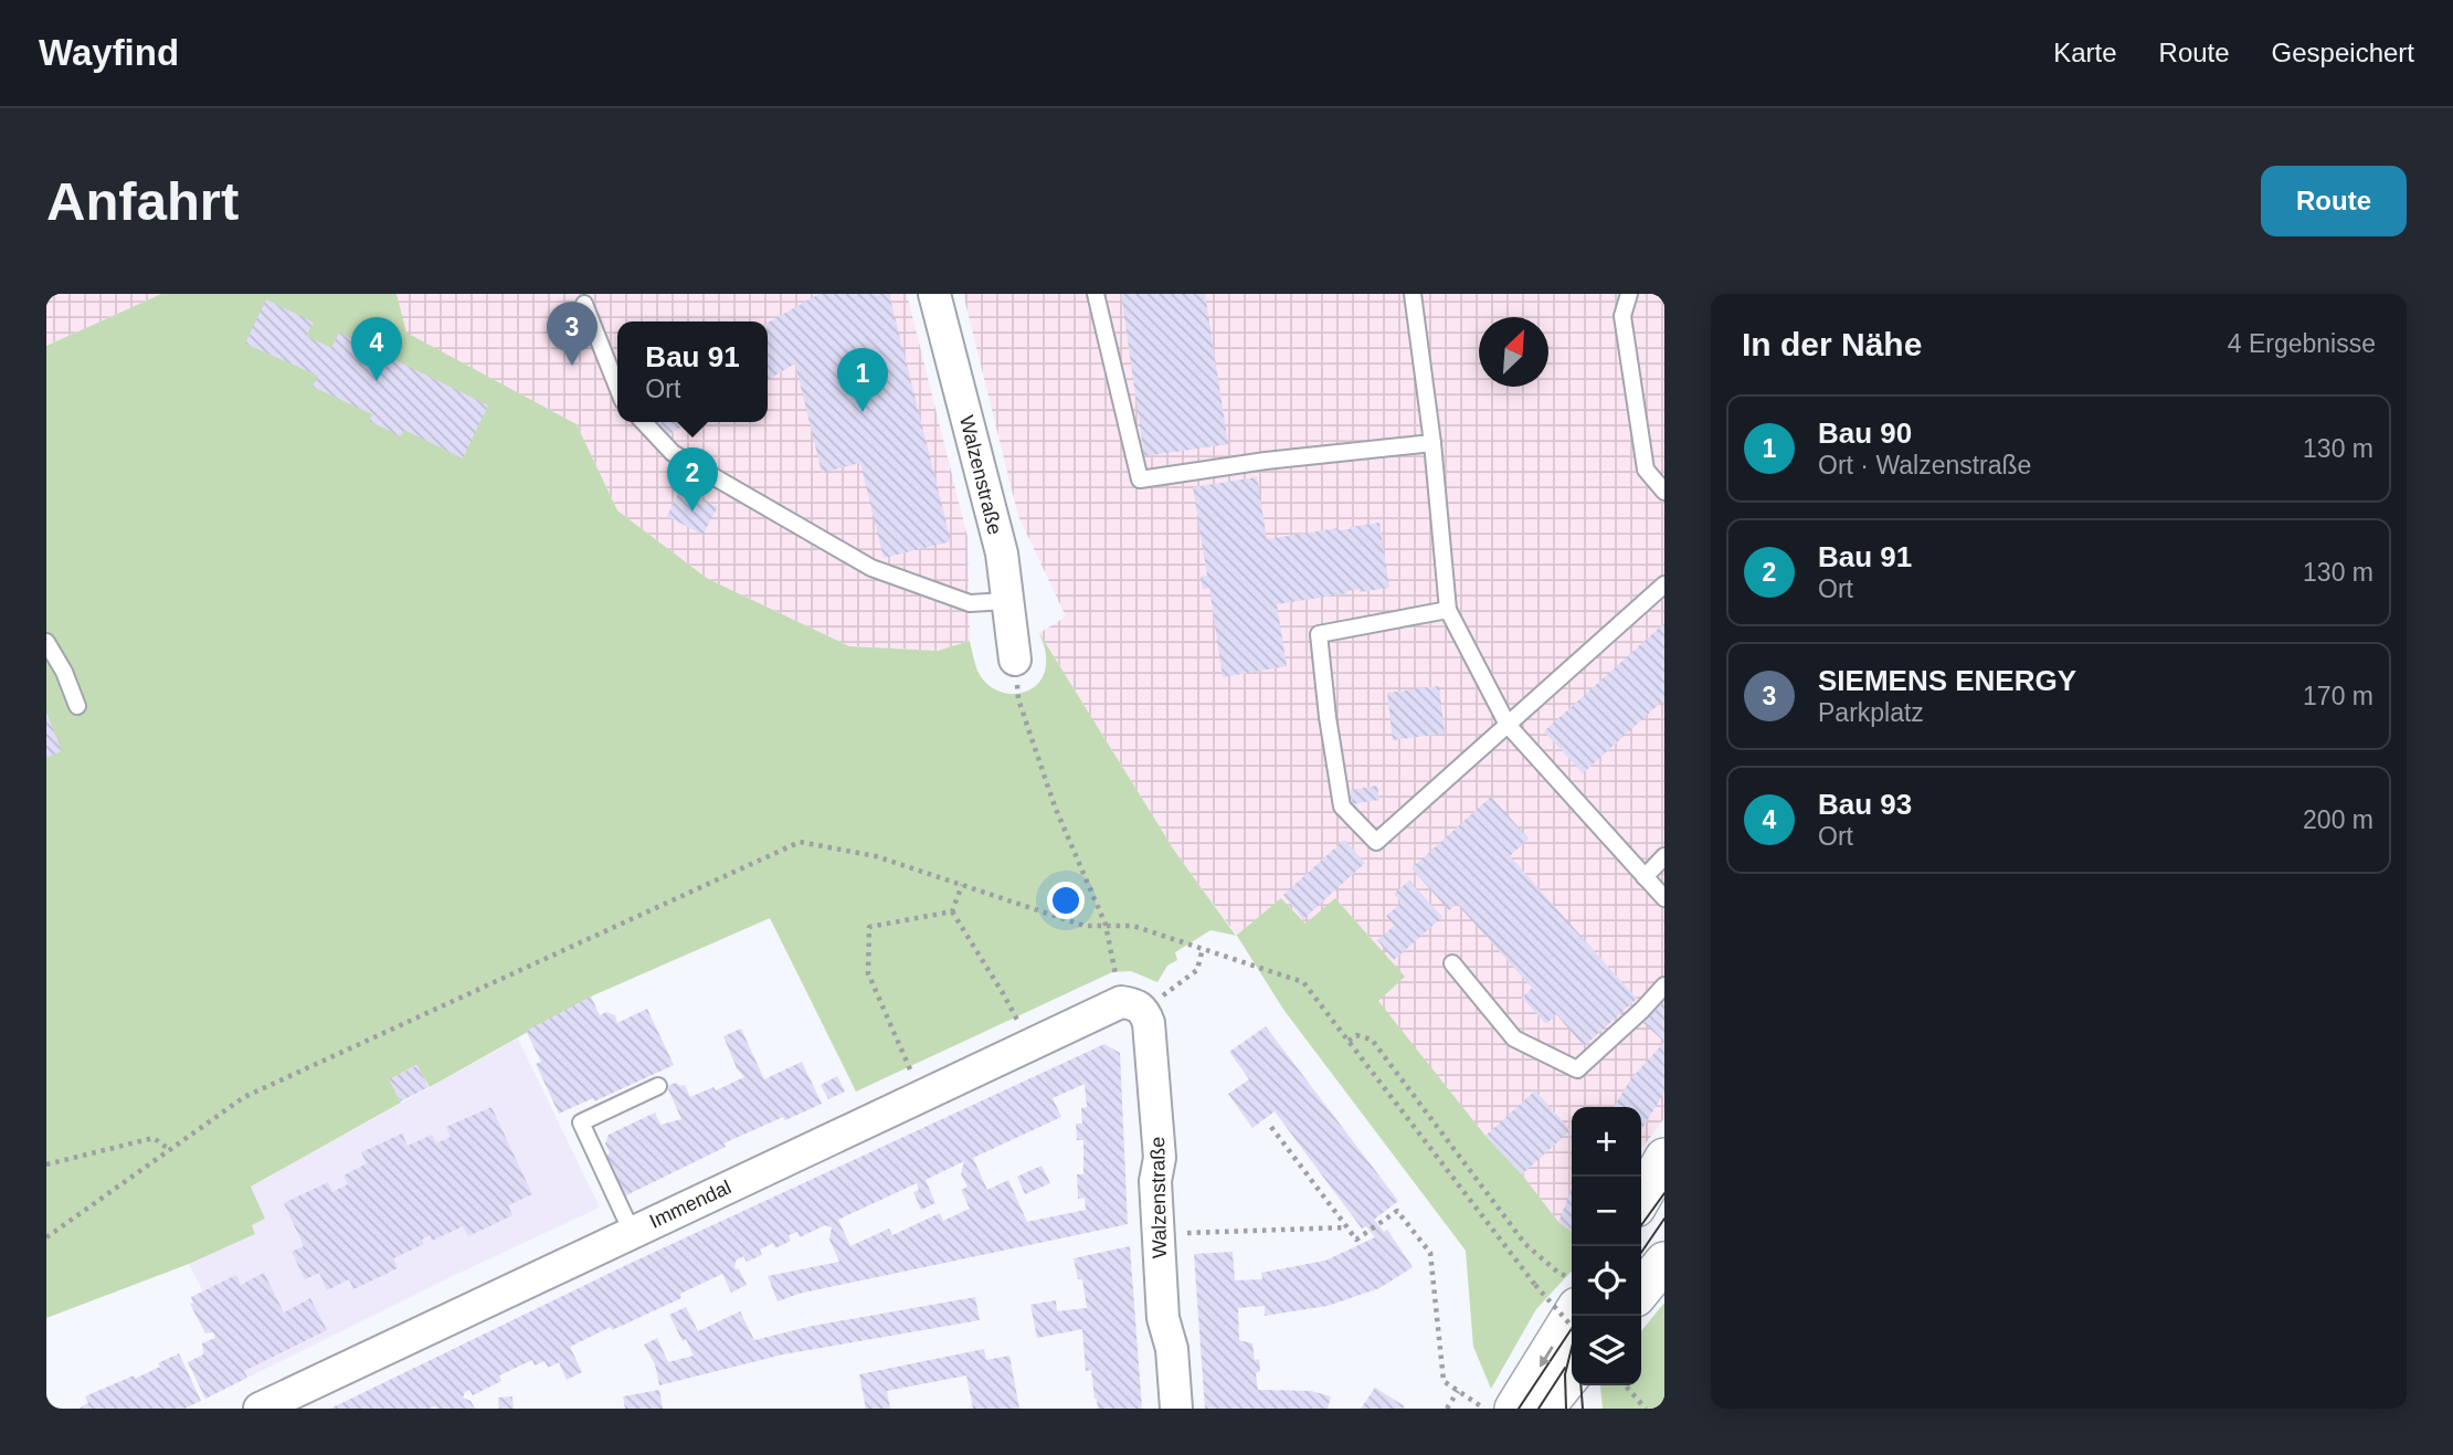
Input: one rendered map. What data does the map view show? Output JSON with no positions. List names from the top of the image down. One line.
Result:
{"streets":{"street":["Walzenstraße","Immendal"]},"crossings":[["Walzenstraße","Immendal"]],"north":"top right","page":{"header":"Wayfind","nav":["Karte","Route","Gespeichert"],"buttons":"Route","title":"Anfahrt","heading":["In der Nähe","4 Ergebnisse"],"pins":["3","4","1","2"],"popup":["Bau 91","Ort"],"list":[{"mark":"1","name":"Bau 90","note":"Ort · Walzenstraße","value":"130 m"},{"mark":"2","name":"Bau 91","note":"Ort","value":"130 m"},{"mark":"3","name":"SIEMENS ENERGY","note":"Parkplatz","value":"170 m"},{"mark":"4","name":"Bau 93","note":"Ort","value":"200 m"}],"map_buttons":["+","−"]}}
